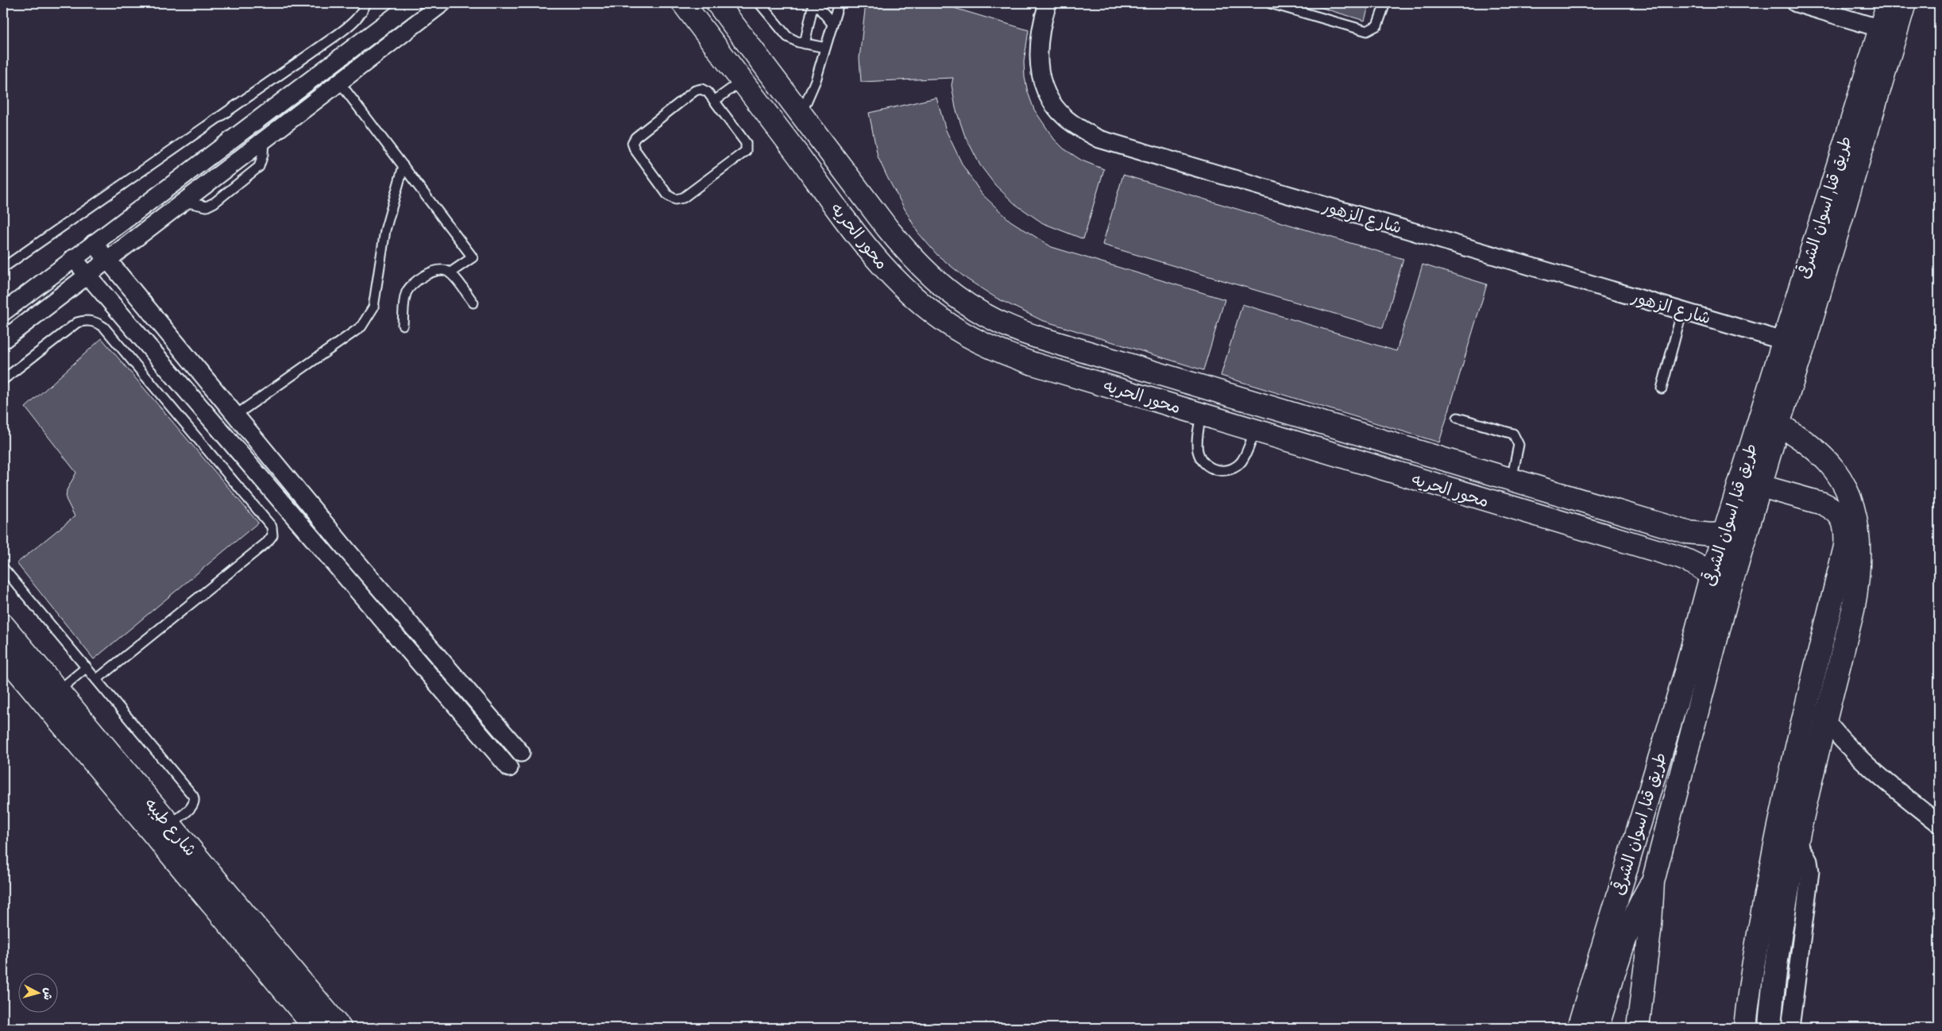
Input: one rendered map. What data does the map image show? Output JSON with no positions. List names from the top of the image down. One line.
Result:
{"streets":{"main road":["طريق قنا, اسوان الشرقى","محور الحريه","شارع طيبه"],"street":["شارع الزهور"]},"crossings":[["طريق قنا, اسوان الشرقى","شارع الزهور"],["طريق قنا, اسوان الشرقى","محور الحريه"]],"north":"right"}
